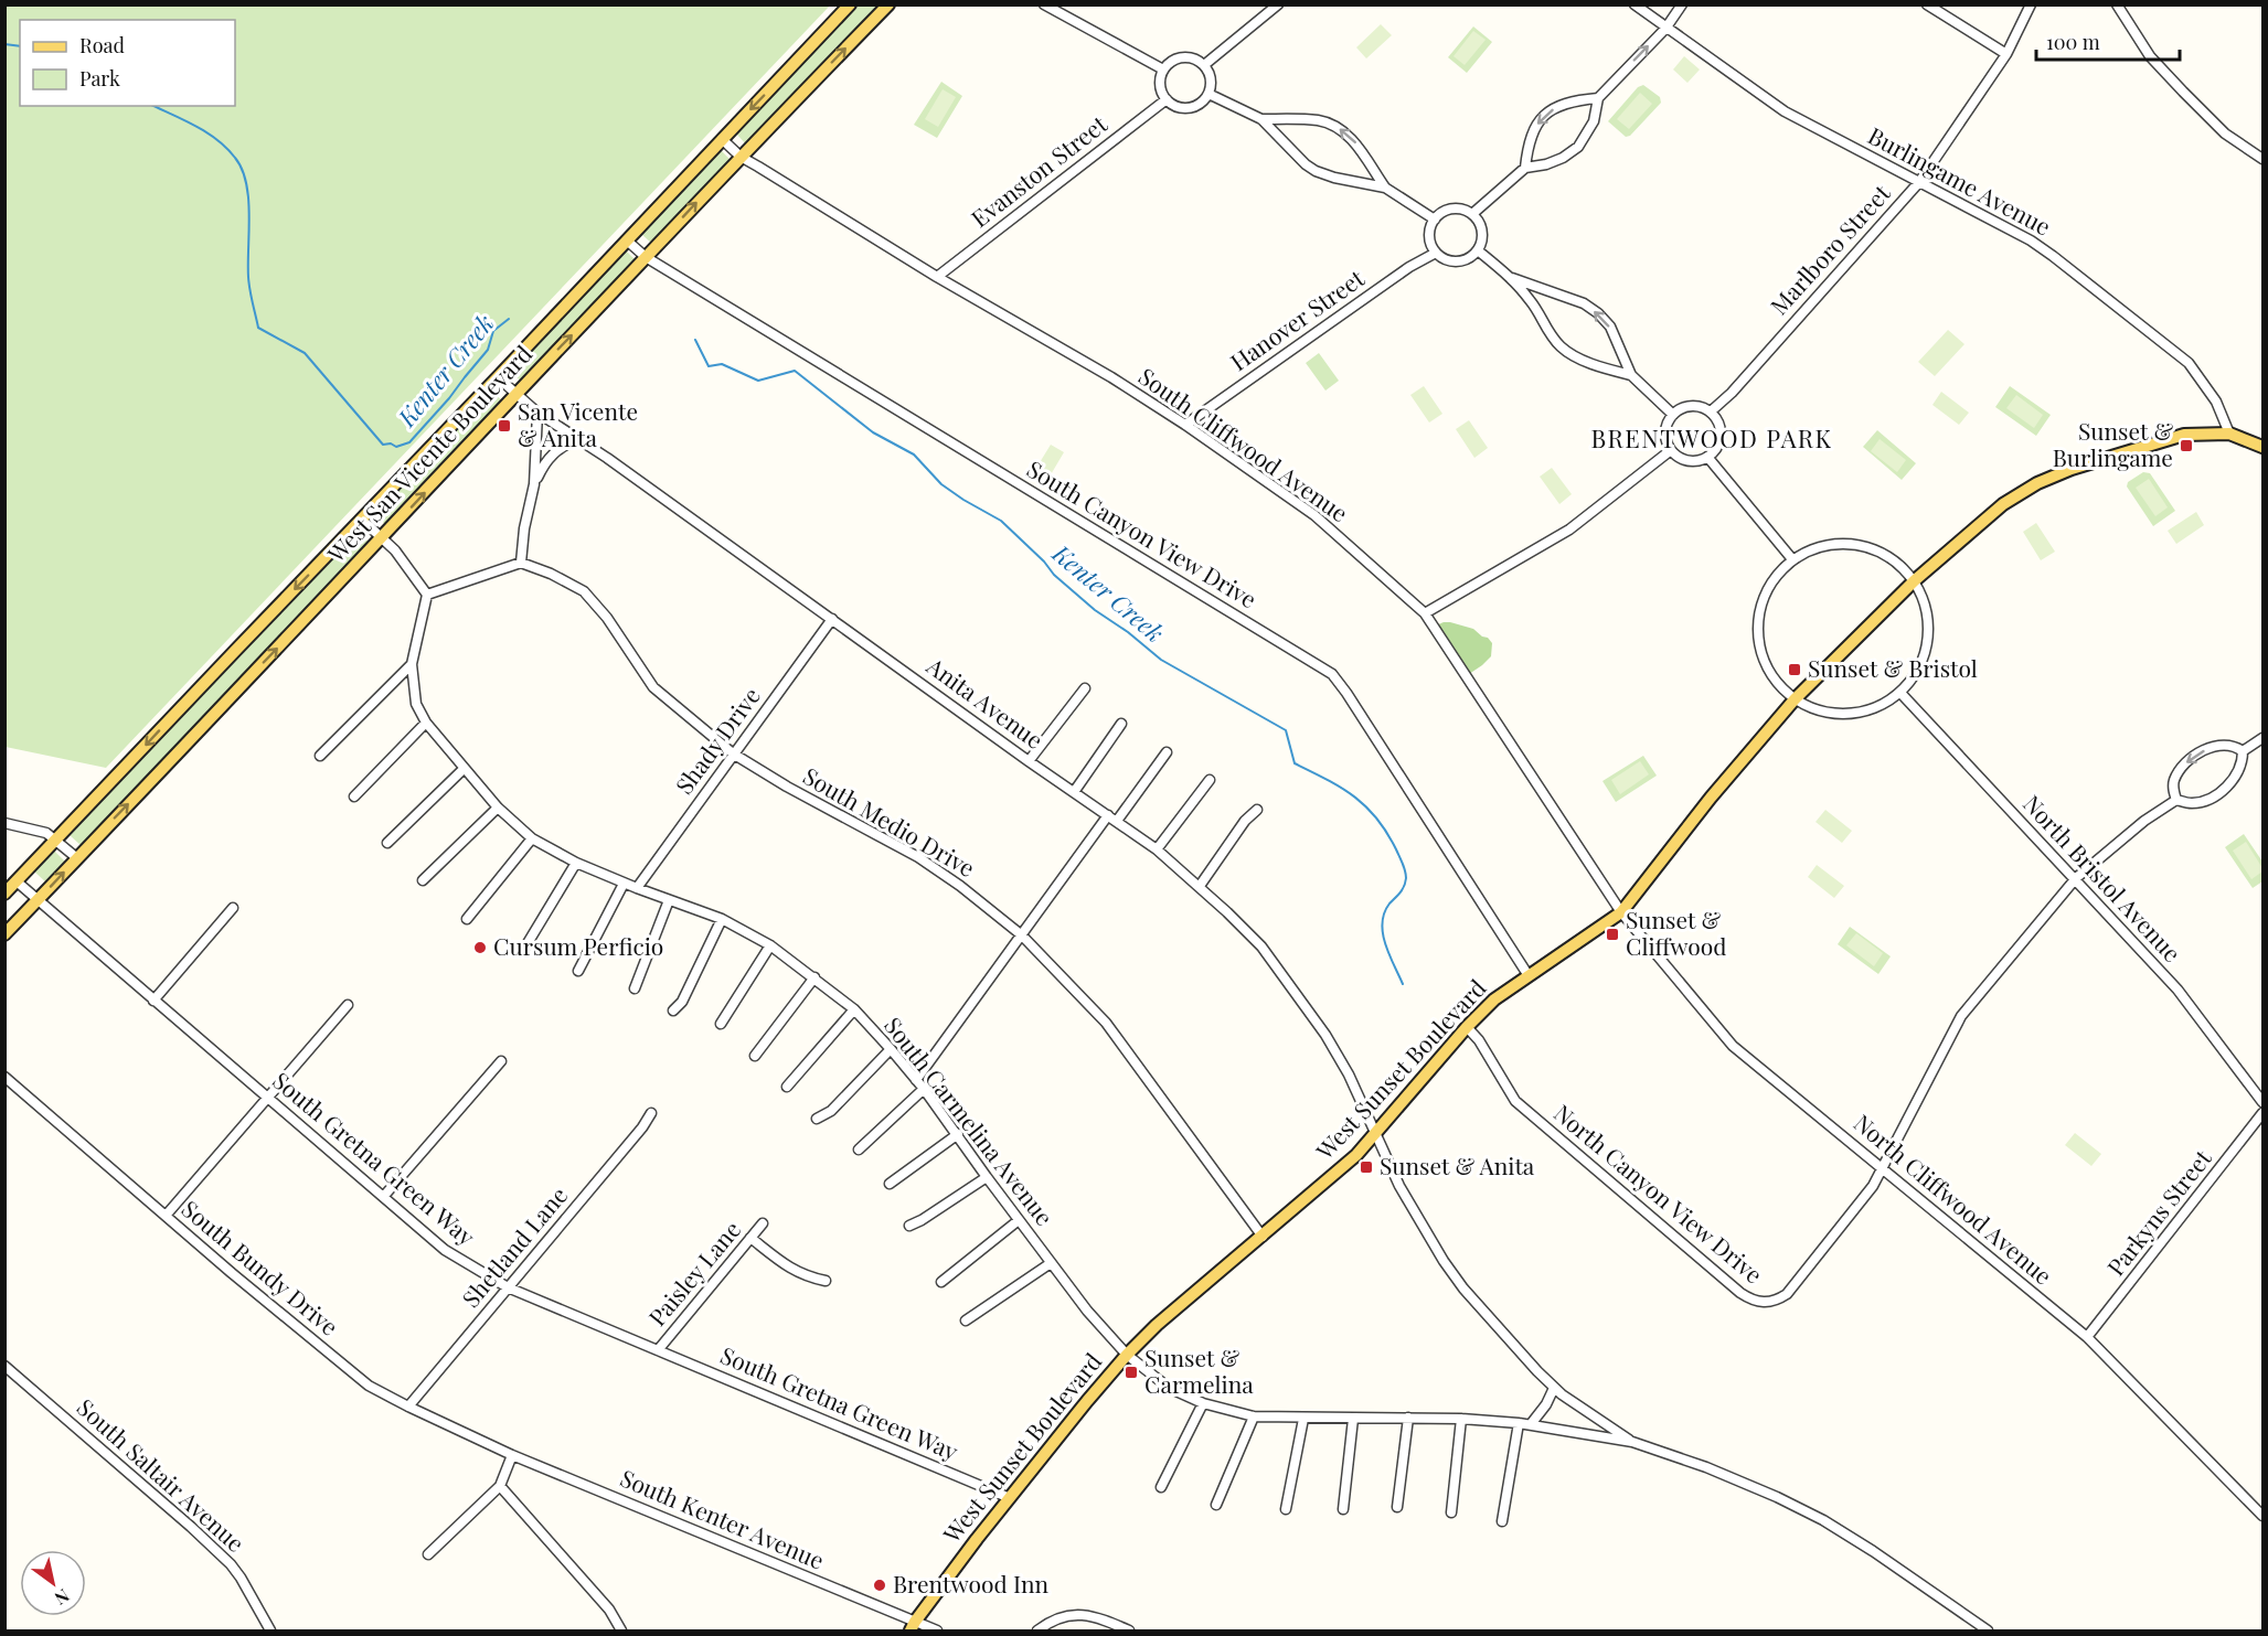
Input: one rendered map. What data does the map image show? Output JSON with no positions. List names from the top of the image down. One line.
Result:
{"streets":{"main road":["West San Vicente Boulevard","West Sunset Boulevard"],"street":["Evanston Street","Burlingame Avenue","Marlboro Street","Hanover Street","South Cliffwood Avenue","South Canyon View Drive","Anita Avenue","Shady Drive","South Medio Drive","North Bristol Avenue","South Carmelina Avenue","South Gretna Green Way","North Canyon View Drive","North Cliffwood Avenue","Parkyns Street","Shetland Lane","South Bundy Drive","Paisley Lane","South Saltair Avenue","South Kenter Avenue"]},"crossings":[["Evanston Street","South Cliffwood Avenue"],["Burlingame Avenue","Marlboro Street"],["Burlingame Avenue","West Sunset Boulevard"],["Hanover Street","South Cliffwood Avenue"],["South Cliffwood Avenue","West San Vicente Boulevard"],["South Cliffwood Avenue","West Sunset Boulevard"],["South Cliffwood Avenue","North Cliffwood Avenue"],["West San Vicente Boulevard","South Canyon View Drive"],["West San Vicente Boulevard","Anita Avenue"],["West San Vicente Boulevard","South Gretna Green Way"],["South Canyon View Drive","West Sunset Boulevard"],["Anita Avenue","Shady Drive"],["Anita Avenue","West Sunset Boulevard"],["Anita Avenue","South Carmelina Avenue"],["Shady Drive","South Medio Drive"],["Shady Drive","South Carmelina Avenue"],["South Medio Drive","West Sunset Boulevard"],["West Sunset Boulevard","South Carmelina Avenue"],["West Sunset Boulevard","South Gretna Green Way"],["West Sunset Boulevard","North Canyon View Drive"],["West Sunset Boulevard","North Cliffwood Avenue"],["West Sunset Boulevard","South Kenter Avenue"],["South Gretna Green Way","Shetland Lane"],["South Gretna Green Way","Paisley Lane"],["North Canyon View Drive","North Cliffwood Avenue"],["North Cliffwood Avenue","Parkyns Street"],["Shetland Lane","South Bundy Drive"],["South Bundy Drive","South Kenter Avenue"]],"districts":["BRENTWOOD PARK"],"water":["Kenter Creek"],"places":{"transit":["San Vicente & Anita","Sunset & Burlingame","Sunset & Bristol","Sunset & Cliffwood","Sunset & Anita","Sunset & Carmelina"],"other":["Cursum Perficio","Brentwood Inn"]},"legend":["Road","Park"],"scale_bar":"100 m","north":"bottom right"}
